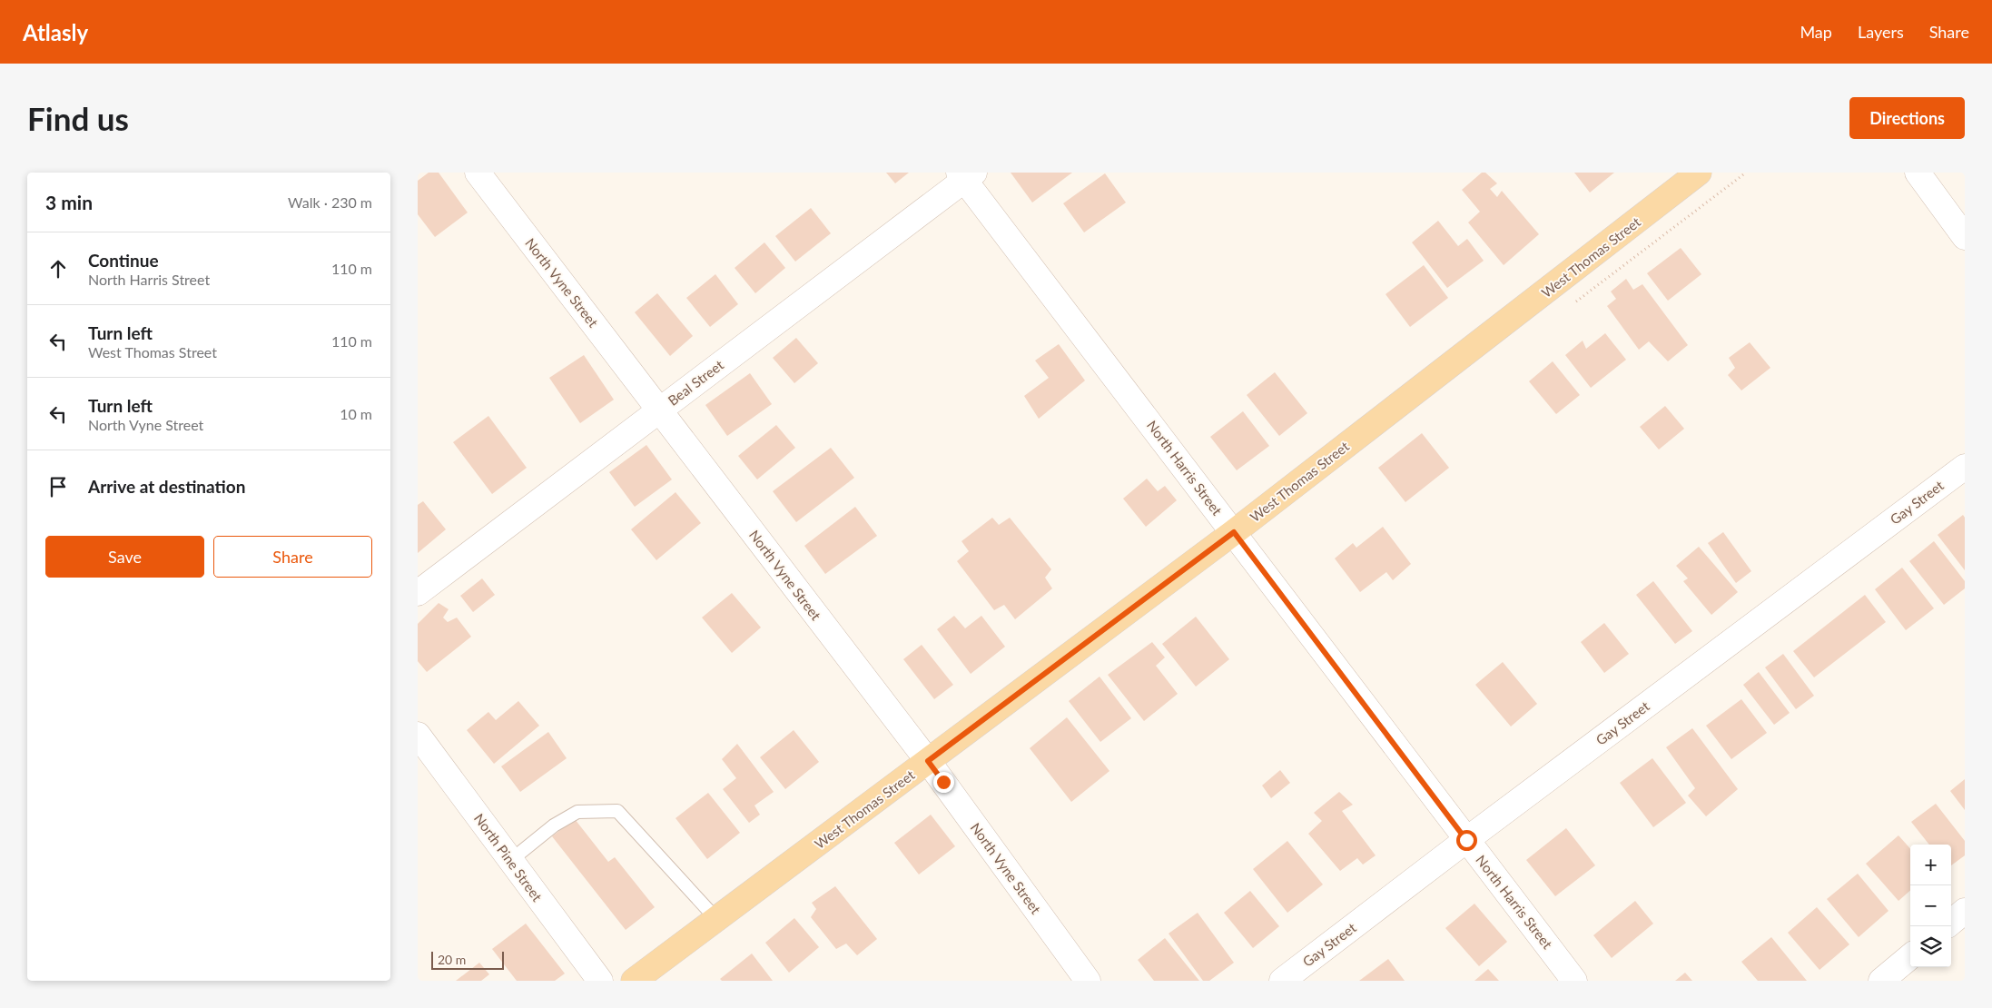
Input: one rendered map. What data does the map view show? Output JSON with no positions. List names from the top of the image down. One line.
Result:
{"streets":{"main road":["West Thomas Street"],"street":["North Vyne Street","Beal Street","North Harris Street","Gay Street","North Pine Street"]},"crossings":[["West Thomas Street","North Vyne Street"],["West Thomas Street","North Harris Street"],["North Vyne Street","Beal Street"],["Beal Street","North Harris Street"],["North Harris Street","Gay Street"]],"scale_bar":"20 m","page":{"header":"Atlasly","nav":["Map","Layers","Share"],"buttons":["Directions",["Save","Share"]],"title":"Find us","heading":["3 min","Walk · 230 m"],"list":[["Continue","North Harris Street","110 m"],["Turn left","West Thomas Street","110 m"],["Turn left","North Vyne Street","10 m"],"Arrive at destination"],"map_buttons":["+","−"],"scale":"20 m"}}
